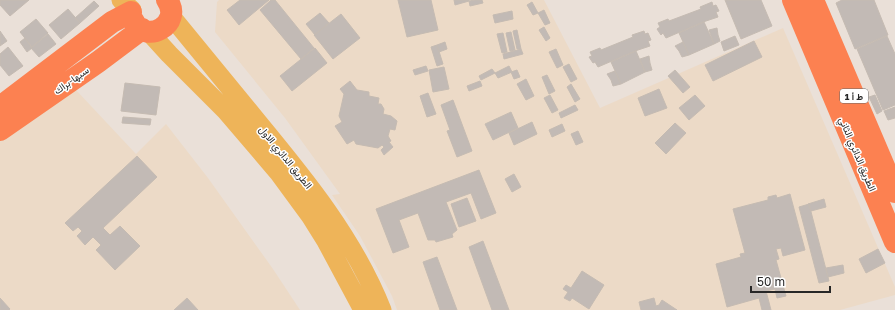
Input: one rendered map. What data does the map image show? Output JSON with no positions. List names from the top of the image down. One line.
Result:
{"streets":{"highway":["سبها-براك","ط أ 1","الطريق الدائري الثاني"],"main road":["الطريق الدائري الاول"]},"crossings":[["سبها-براك","الطريق الدائري الاول"]],"scale_bar":"50 m"}
